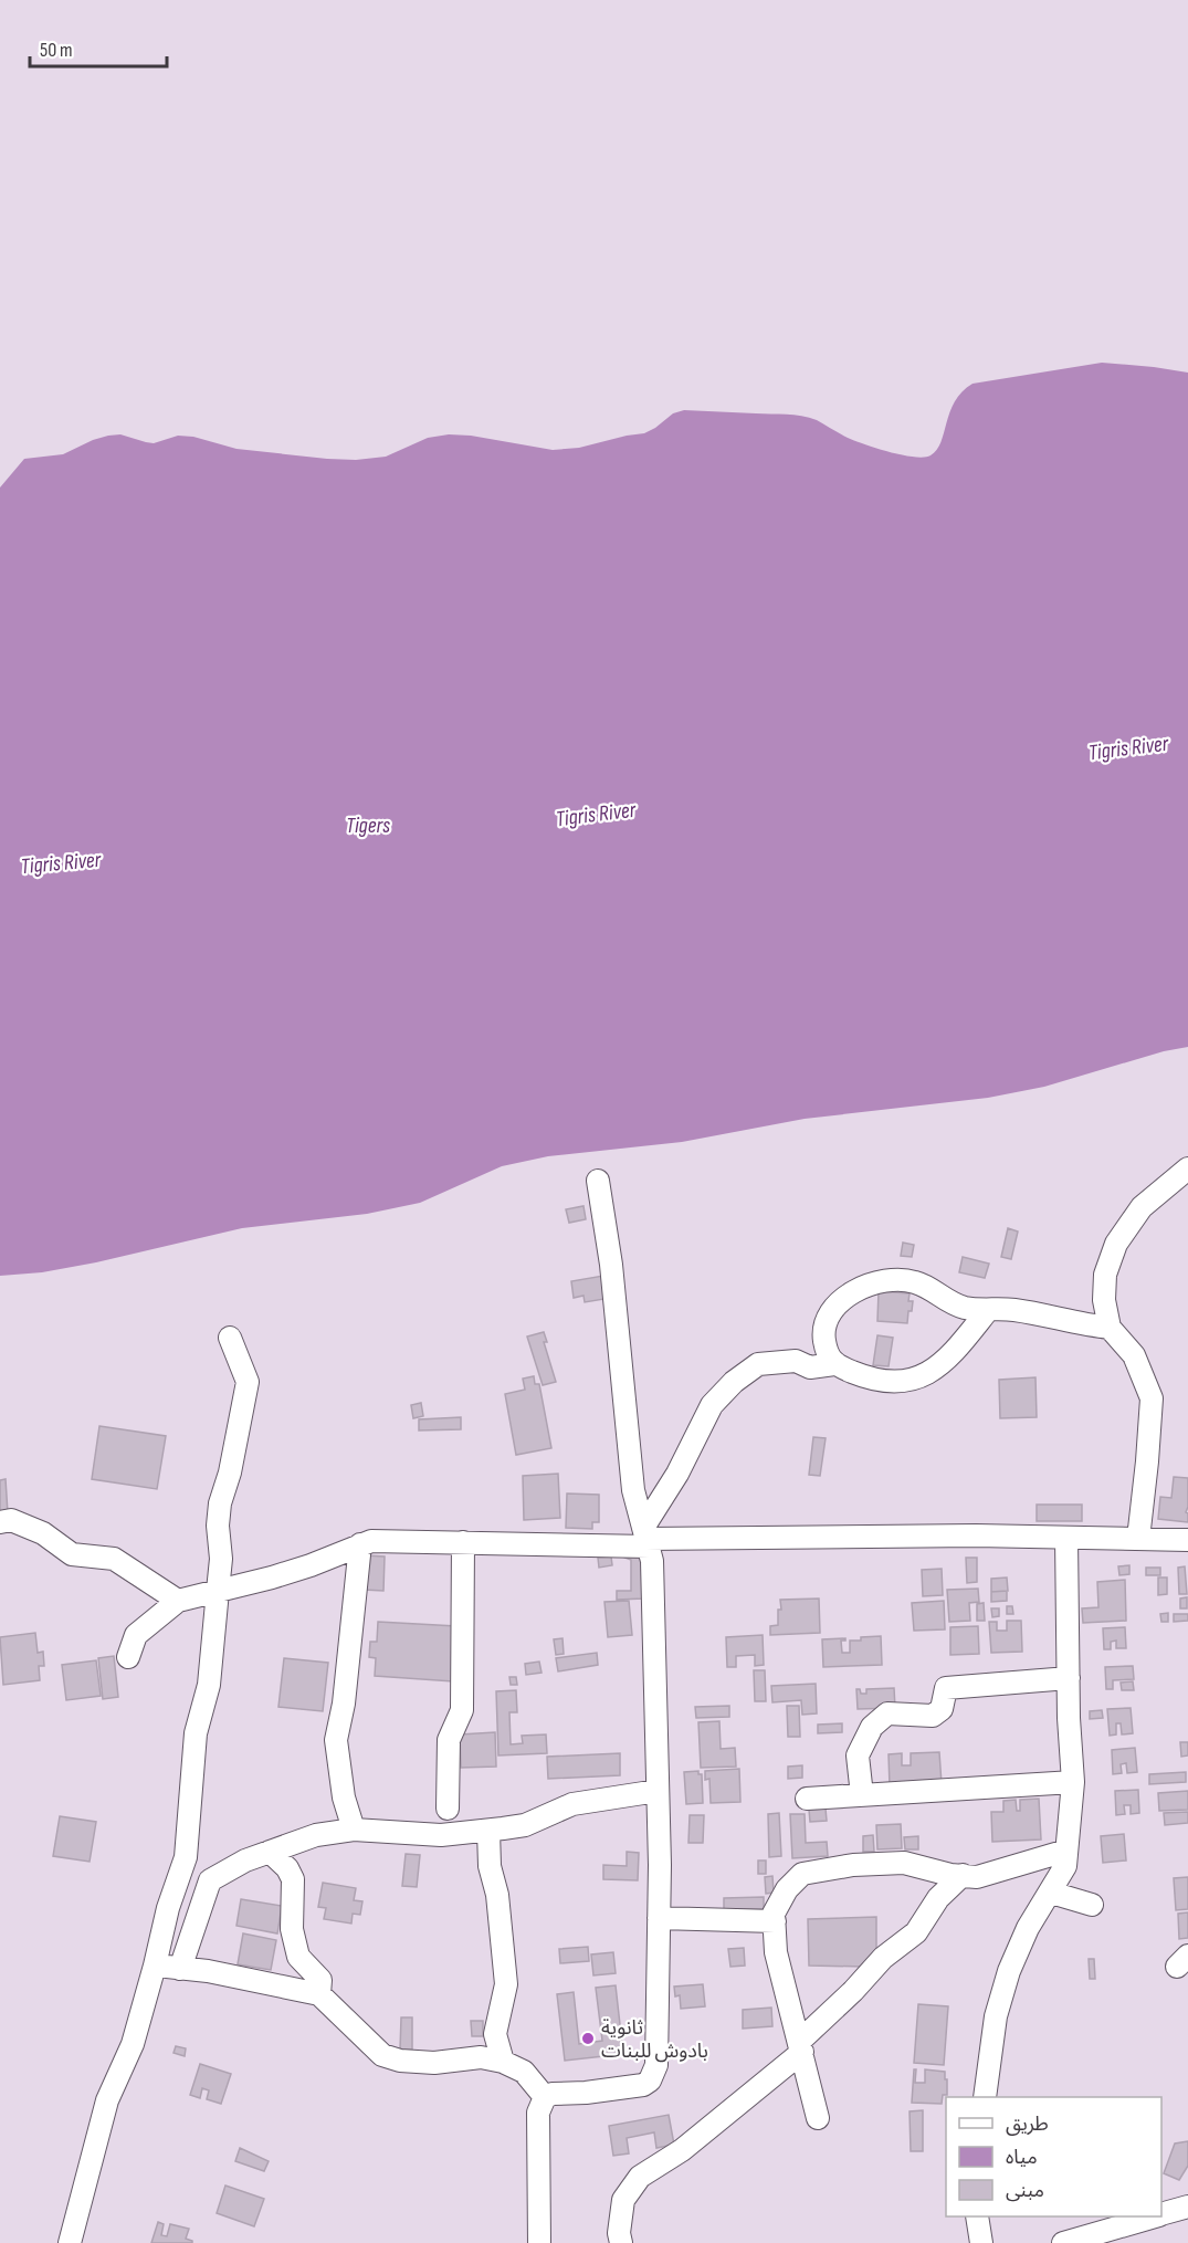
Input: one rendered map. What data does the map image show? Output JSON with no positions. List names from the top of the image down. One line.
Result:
{"water":["Tigris River","Tigers"],"places":["ثانوية بادوش للبنات"],"legend":["طريق","مياه","مبنى"],"scale_bar":"50 m"}
